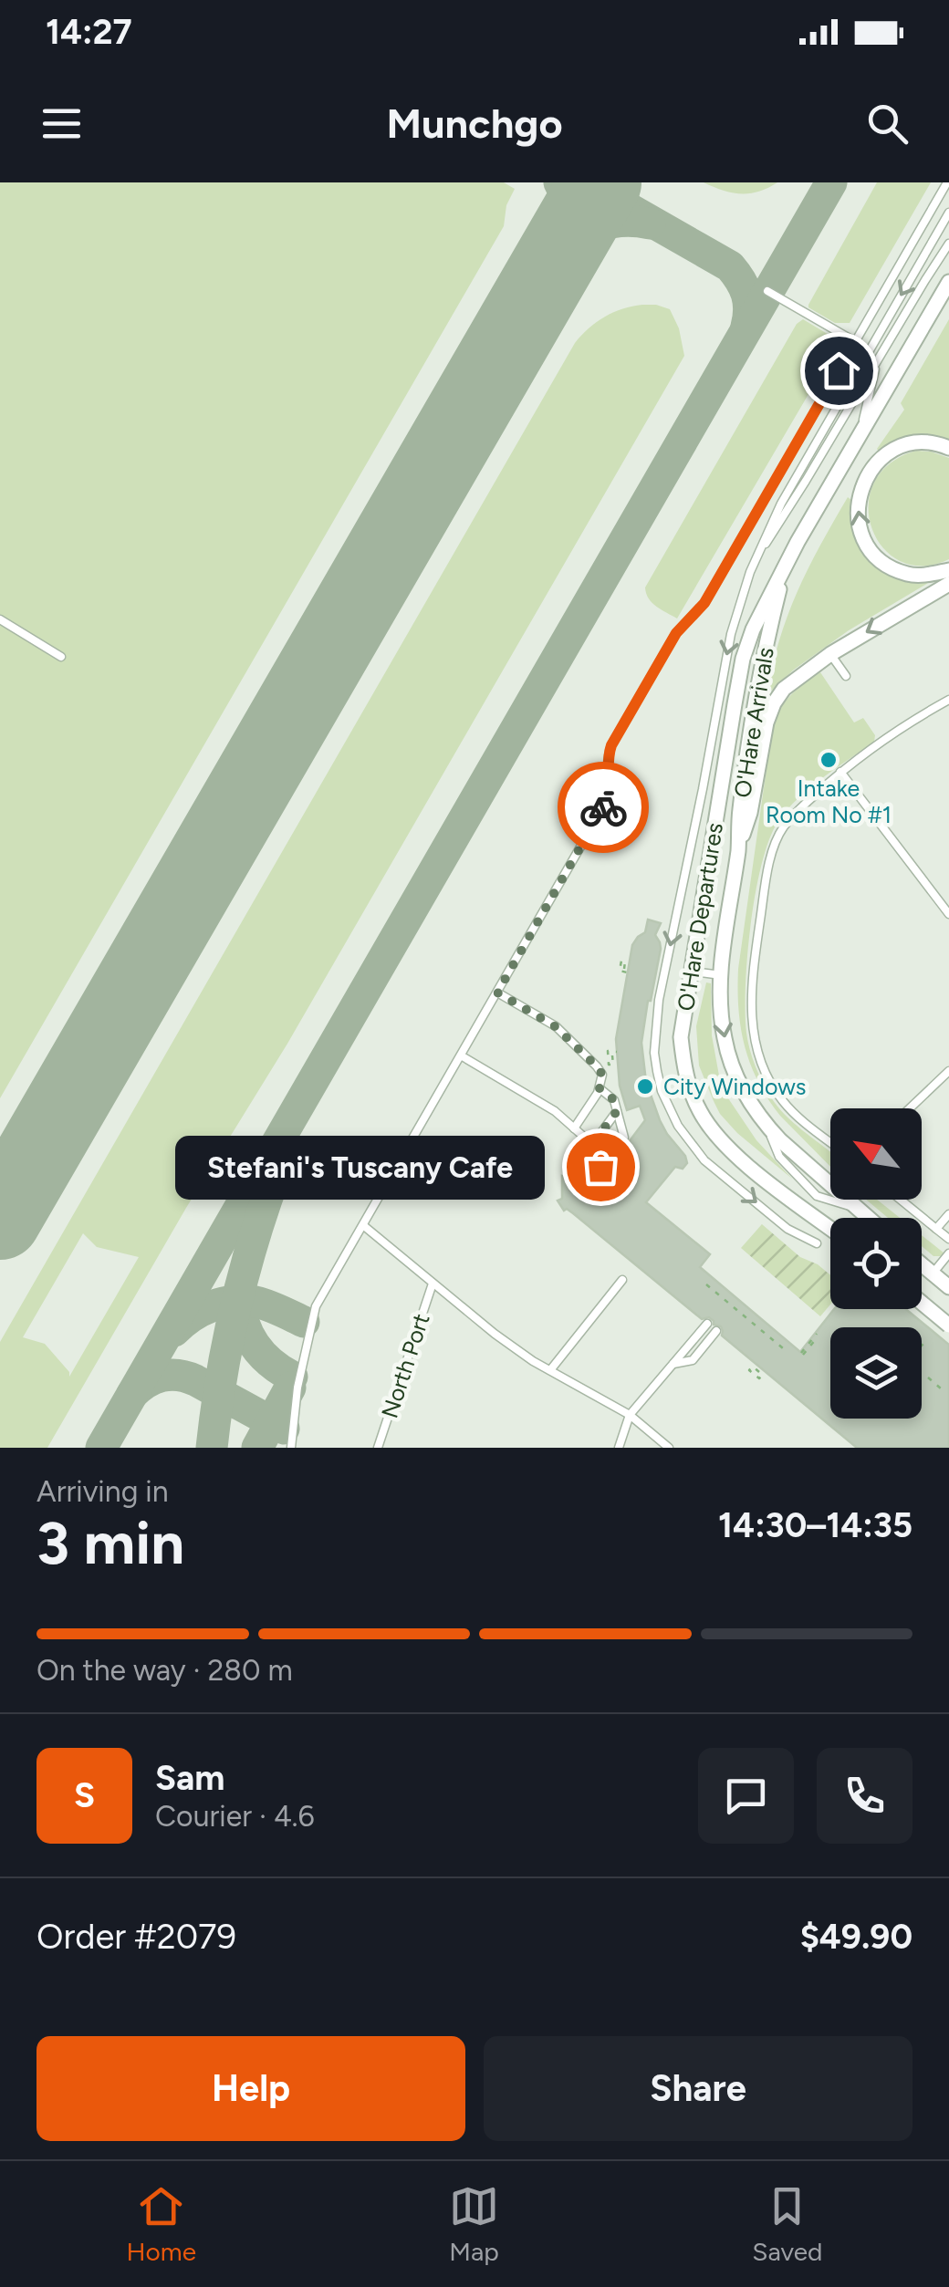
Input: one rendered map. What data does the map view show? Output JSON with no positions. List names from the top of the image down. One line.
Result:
{"streets":{"street":["O'Hare Arrivals","O'Hare Departures"],"lane":["North Port"]},"crossings":[["O'Hare Arrivals","O'Hare Departures"]],"places":["Intake Room No #1","City Windows","Stefani's Tuscany Cafe"],"north":"top left","page":{"status":"14:27","header":"Munchgo","bubble":"Stefani's Tuscany Cafe","heading":["3 min","Arriving in","14:30–14:35"],"panel":["Sam","Courier · 4.6","Order #2079","$49.90"],"bar":"On the way · 280 m","round":"S","buttons":["Help","Share"],"tabs":["Home","Map","Saved"]}}
